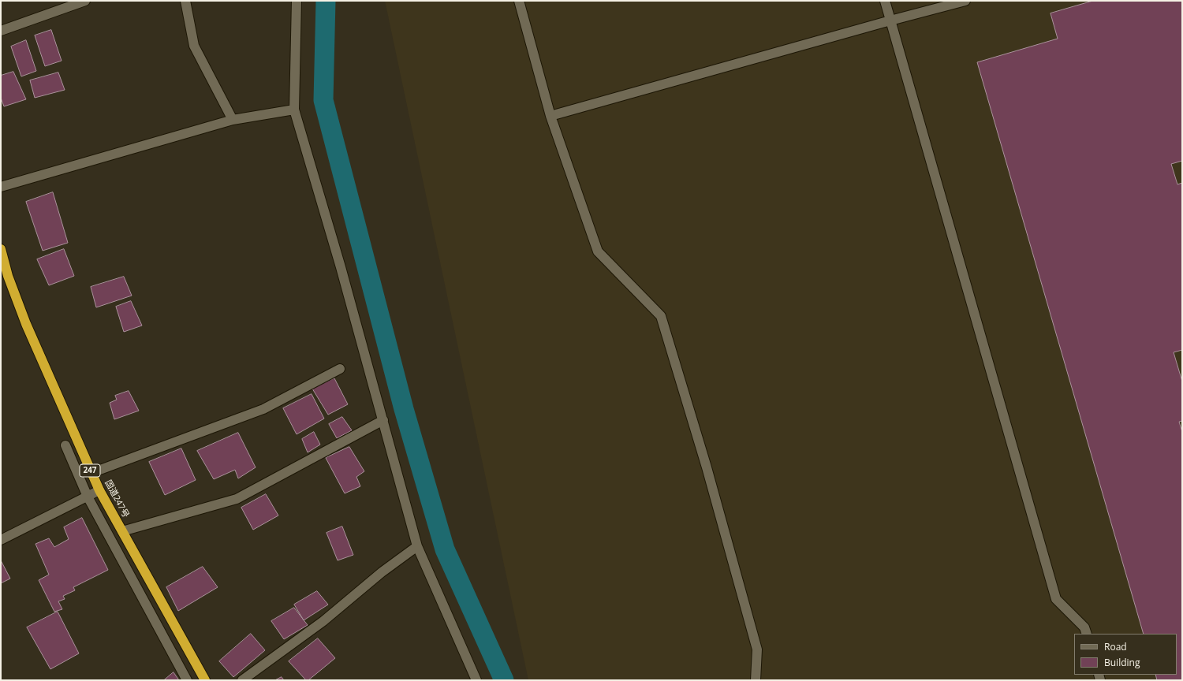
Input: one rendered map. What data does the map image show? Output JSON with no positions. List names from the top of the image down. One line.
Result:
{"streets":{"highway":["247","国道247号"]},"legend":["Road","Building"]}
